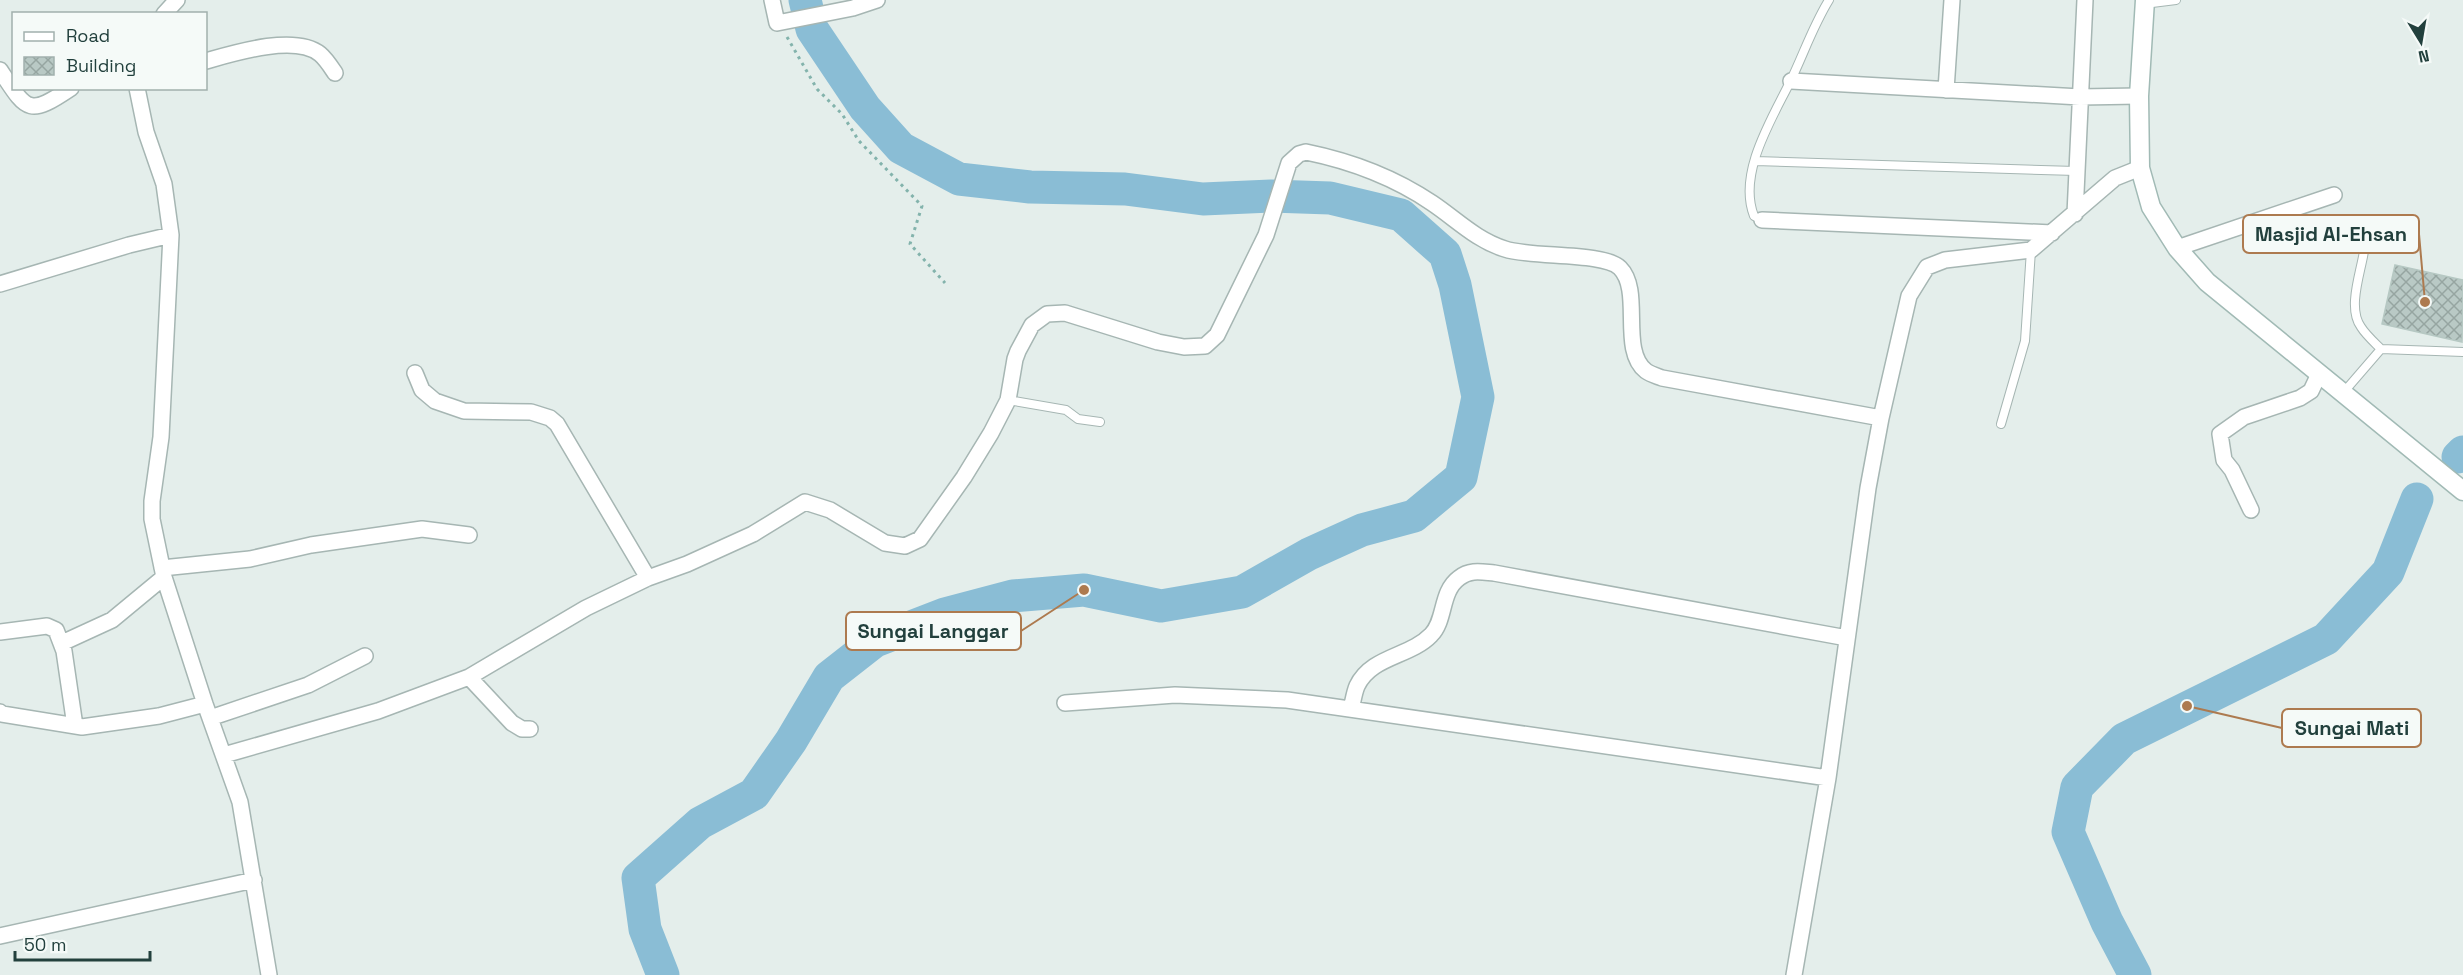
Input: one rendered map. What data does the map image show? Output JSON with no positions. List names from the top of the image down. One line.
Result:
{"places":["Masjid Al-Ehsan","Sungai Langgar","Sungai Mati"],"legend":["Road","Building"],"scale_bar":"50 m","north":"bottom"}
